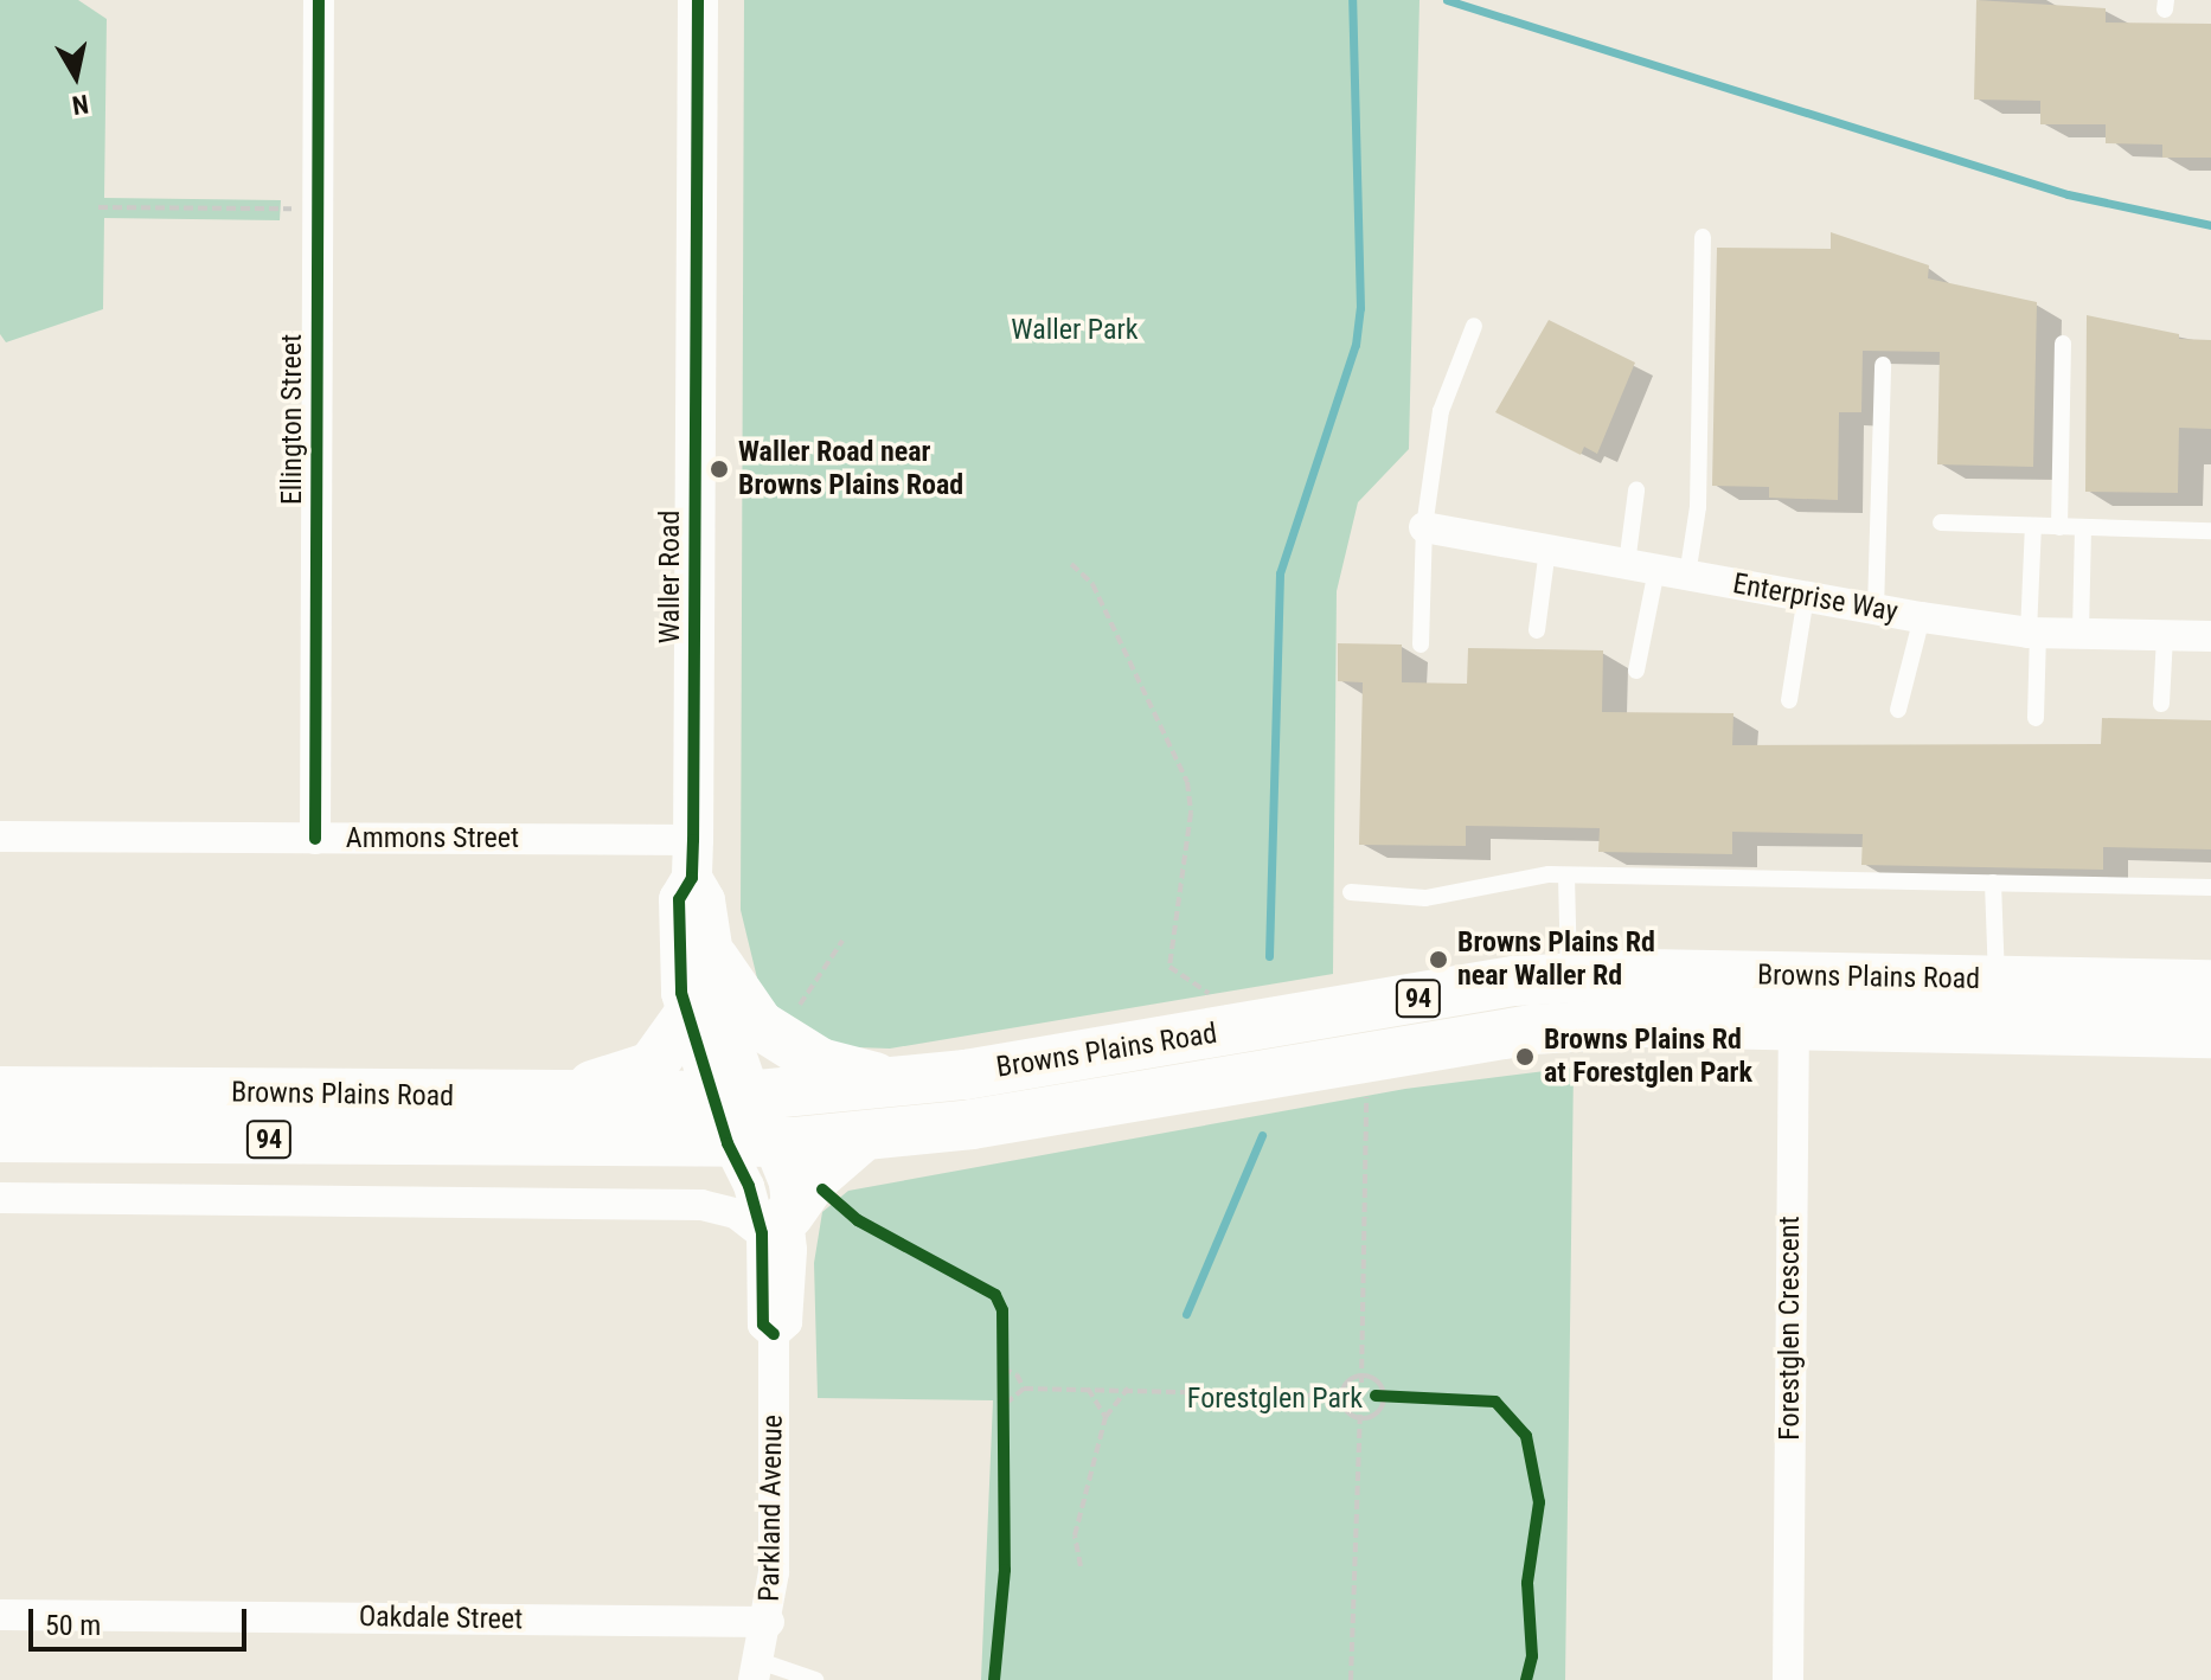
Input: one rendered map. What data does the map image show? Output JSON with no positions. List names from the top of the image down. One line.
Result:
{"streets":{"main road":["Browns Plains Road","94"],"street":["Ellington Street","Waller Road","Enterprise Way","Ammons Street","Forestglen Crescent","Parkland Avenue","Oakdale Street"]},"crossings":[["Ellington Street","Ammons Street"],["Waller Road","Ammons Street"],["Waller Road","Browns Plains Road"],["Waller Road","Parkland Avenue"],["Browns Plains Road","Forestglen Crescent"],["Browns Plains Road","Parkland Avenue"],["Parkland Avenue","Oakdale Street"]],"parks":["Waller Park","Forestglen Park"],"places":["Waller Road near Browns Plains Road","Browns Plains Rd near Waller Rd","Browns Plains Rd at Forestglen Park"],"scale_bar":"50 m","north":"bottom"}
